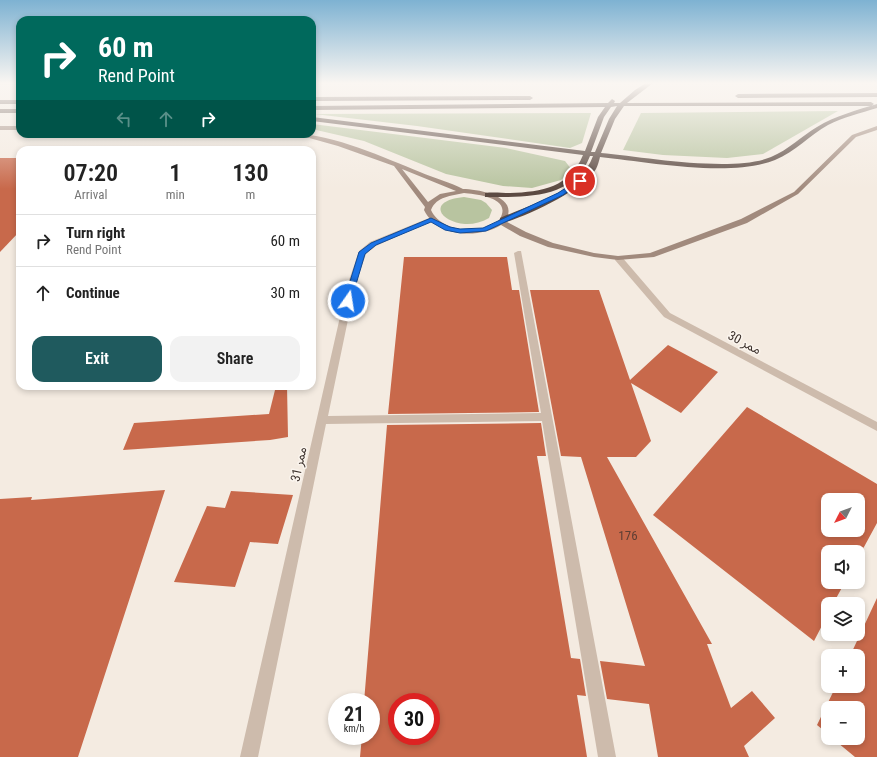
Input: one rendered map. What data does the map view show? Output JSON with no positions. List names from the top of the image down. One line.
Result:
{"streets":{"street":["ممر 30","ممر 31"]},"house_numbers":["176"],"north":"bottom left","page":{"turn":["60 m","Rend Point"],"eta":["07:20","Arrival","1","min","130","m"],"list":[{"name":"Turn right","note":"Rend Point","value":"60 m"},{"name":"Continue","value":"30 m"}],"buttons":["Exit","Share"],"map_buttons":["+","−"],"speed":"21 km/h","limit":"30"}}
